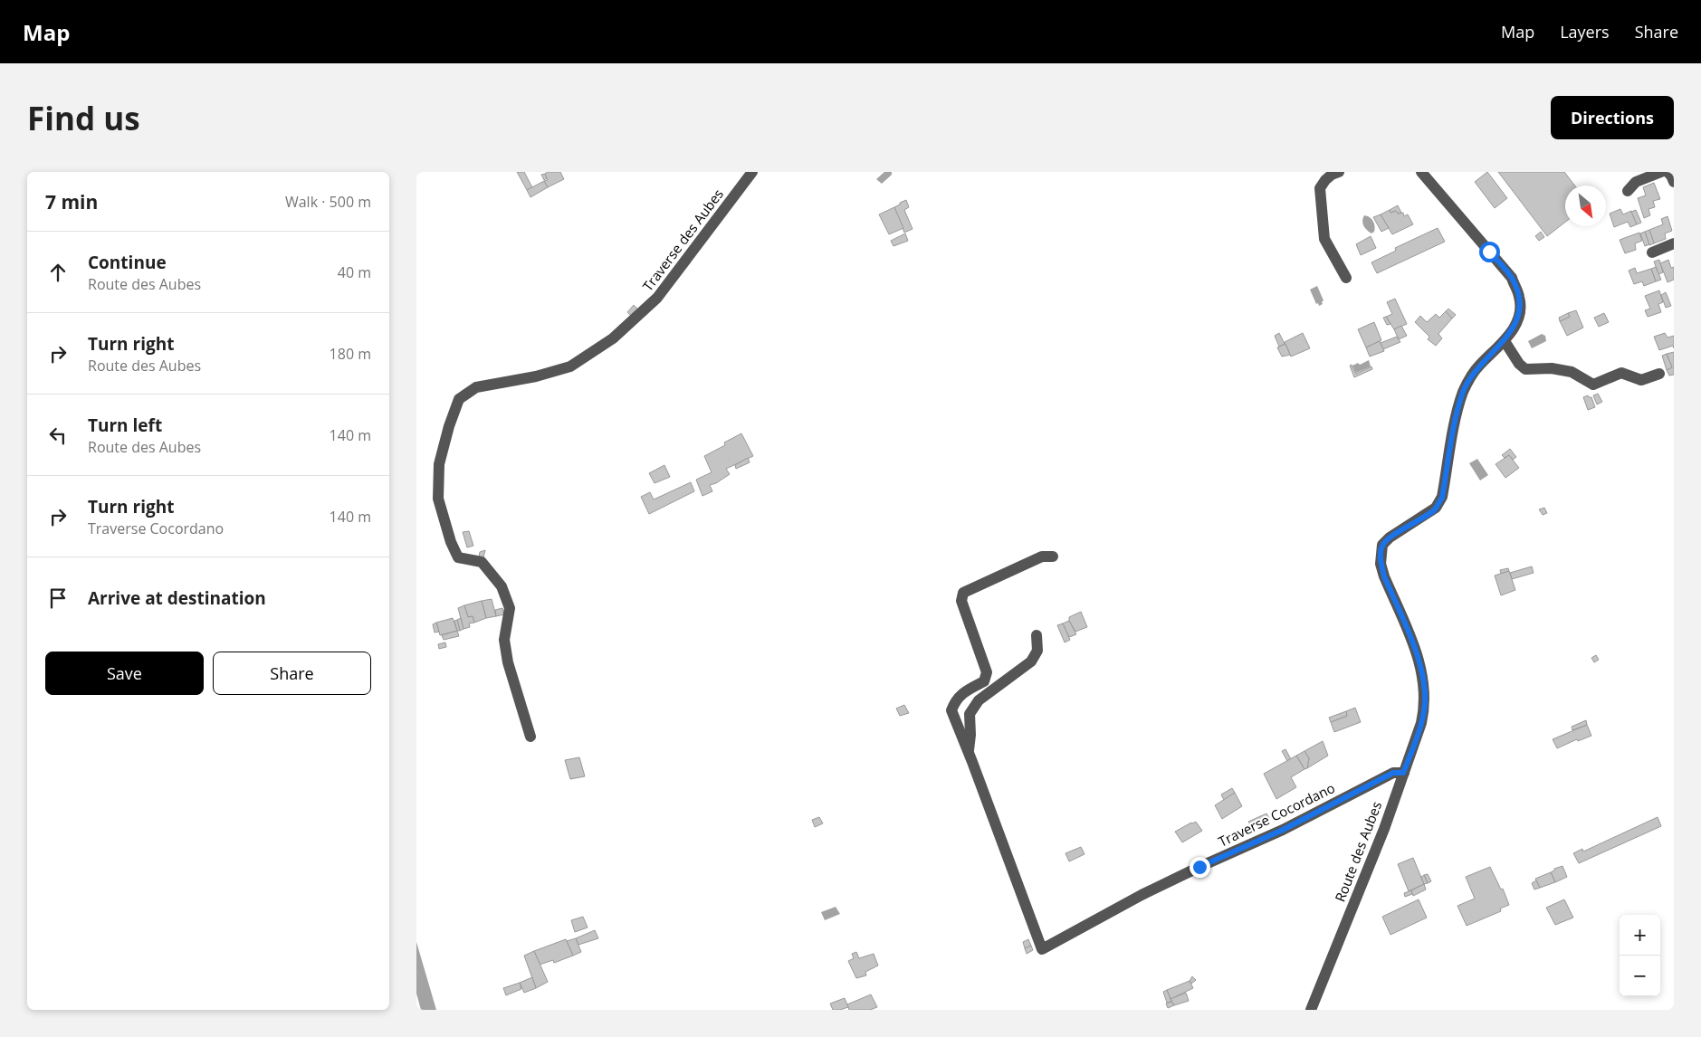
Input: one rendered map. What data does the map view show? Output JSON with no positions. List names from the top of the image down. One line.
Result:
{"streets":{"street":["Traverse des Aubes","Traverse Cocordano","Route des Aubes"]},"crossings":[["Traverse Cocordano","Route des Aubes"]],"north":"bottom right","page":{"header":"Map","nav":["Map","Layers","Share"],"buttons":["Directions",["Save","Share"]],"title":"Find us","heading":["7 min","Walk · 500 m"],"list":[["Continue","Route des Aubes","40 m"],["Turn right","Route des Aubes","180 m"],["Turn left","Route des Aubes","140 m"],["Turn right","Traverse Cocordano","140 m"],"Arrive at destination"],"map_buttons":["+","−"]}}
